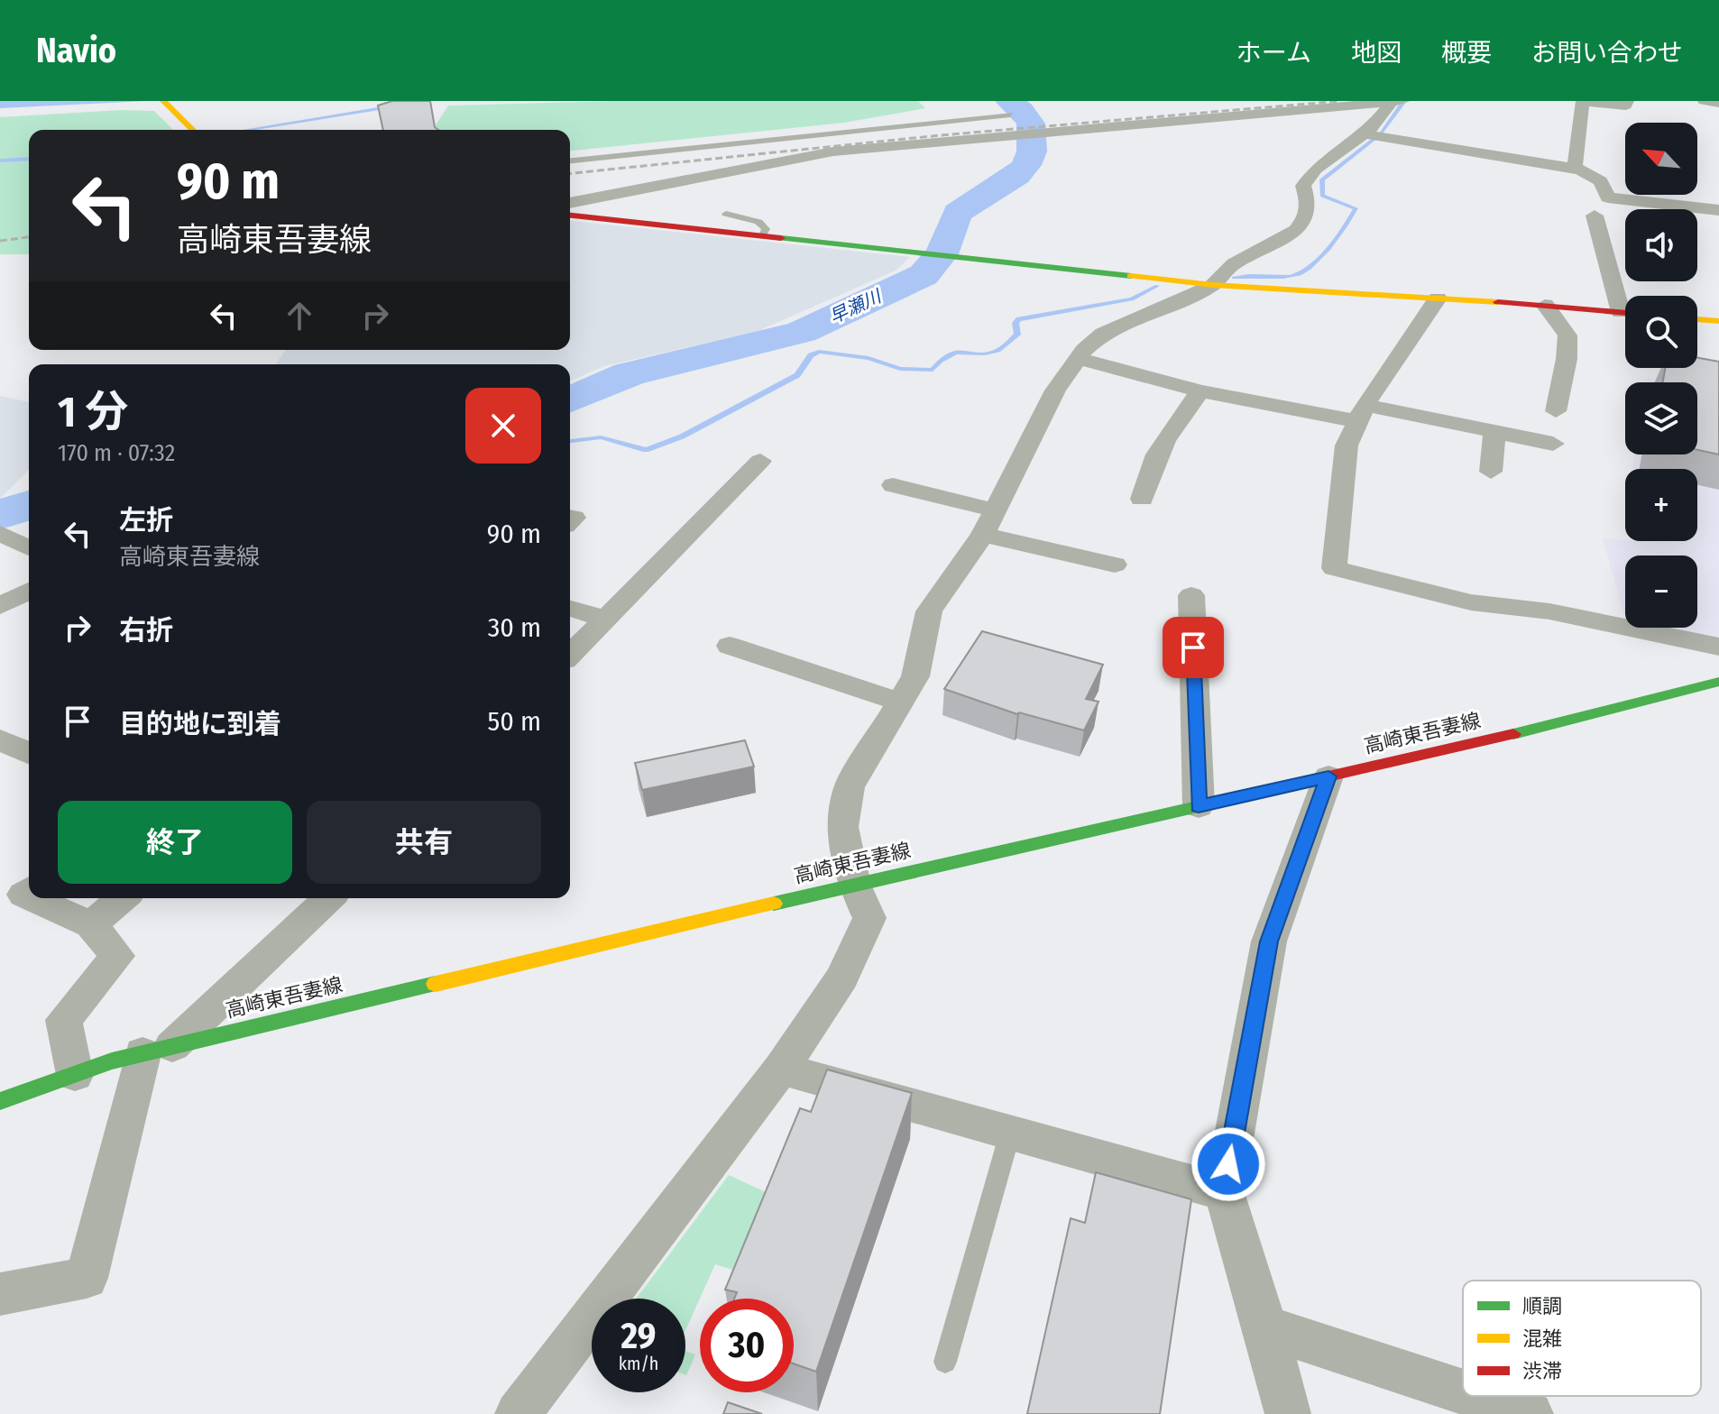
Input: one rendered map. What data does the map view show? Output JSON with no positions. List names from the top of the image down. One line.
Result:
{"streets":{"street":["高崎東吾妻線"]},"water":["早瀬川"],"legend":["順調","混雑","渋滞"],"north":"top left","page":{"header":"Navio","nav":["ホーム","地図","概要","お問い合わせ"],"map_buttons":["+","−"],"turn":["90 m","高崎東吾妻線"],"heading":["1 分","170 m · 07:32"],"list":[{"name":"左折","note":"高崎東吾妻線","value":"90 m"},{"name":"右折","value":"30 m"},{"name":"目的地に到着","value":"50 m"}],"buttons":["終了","共有"],"speed":"29 km/h","limit":"30"}}
